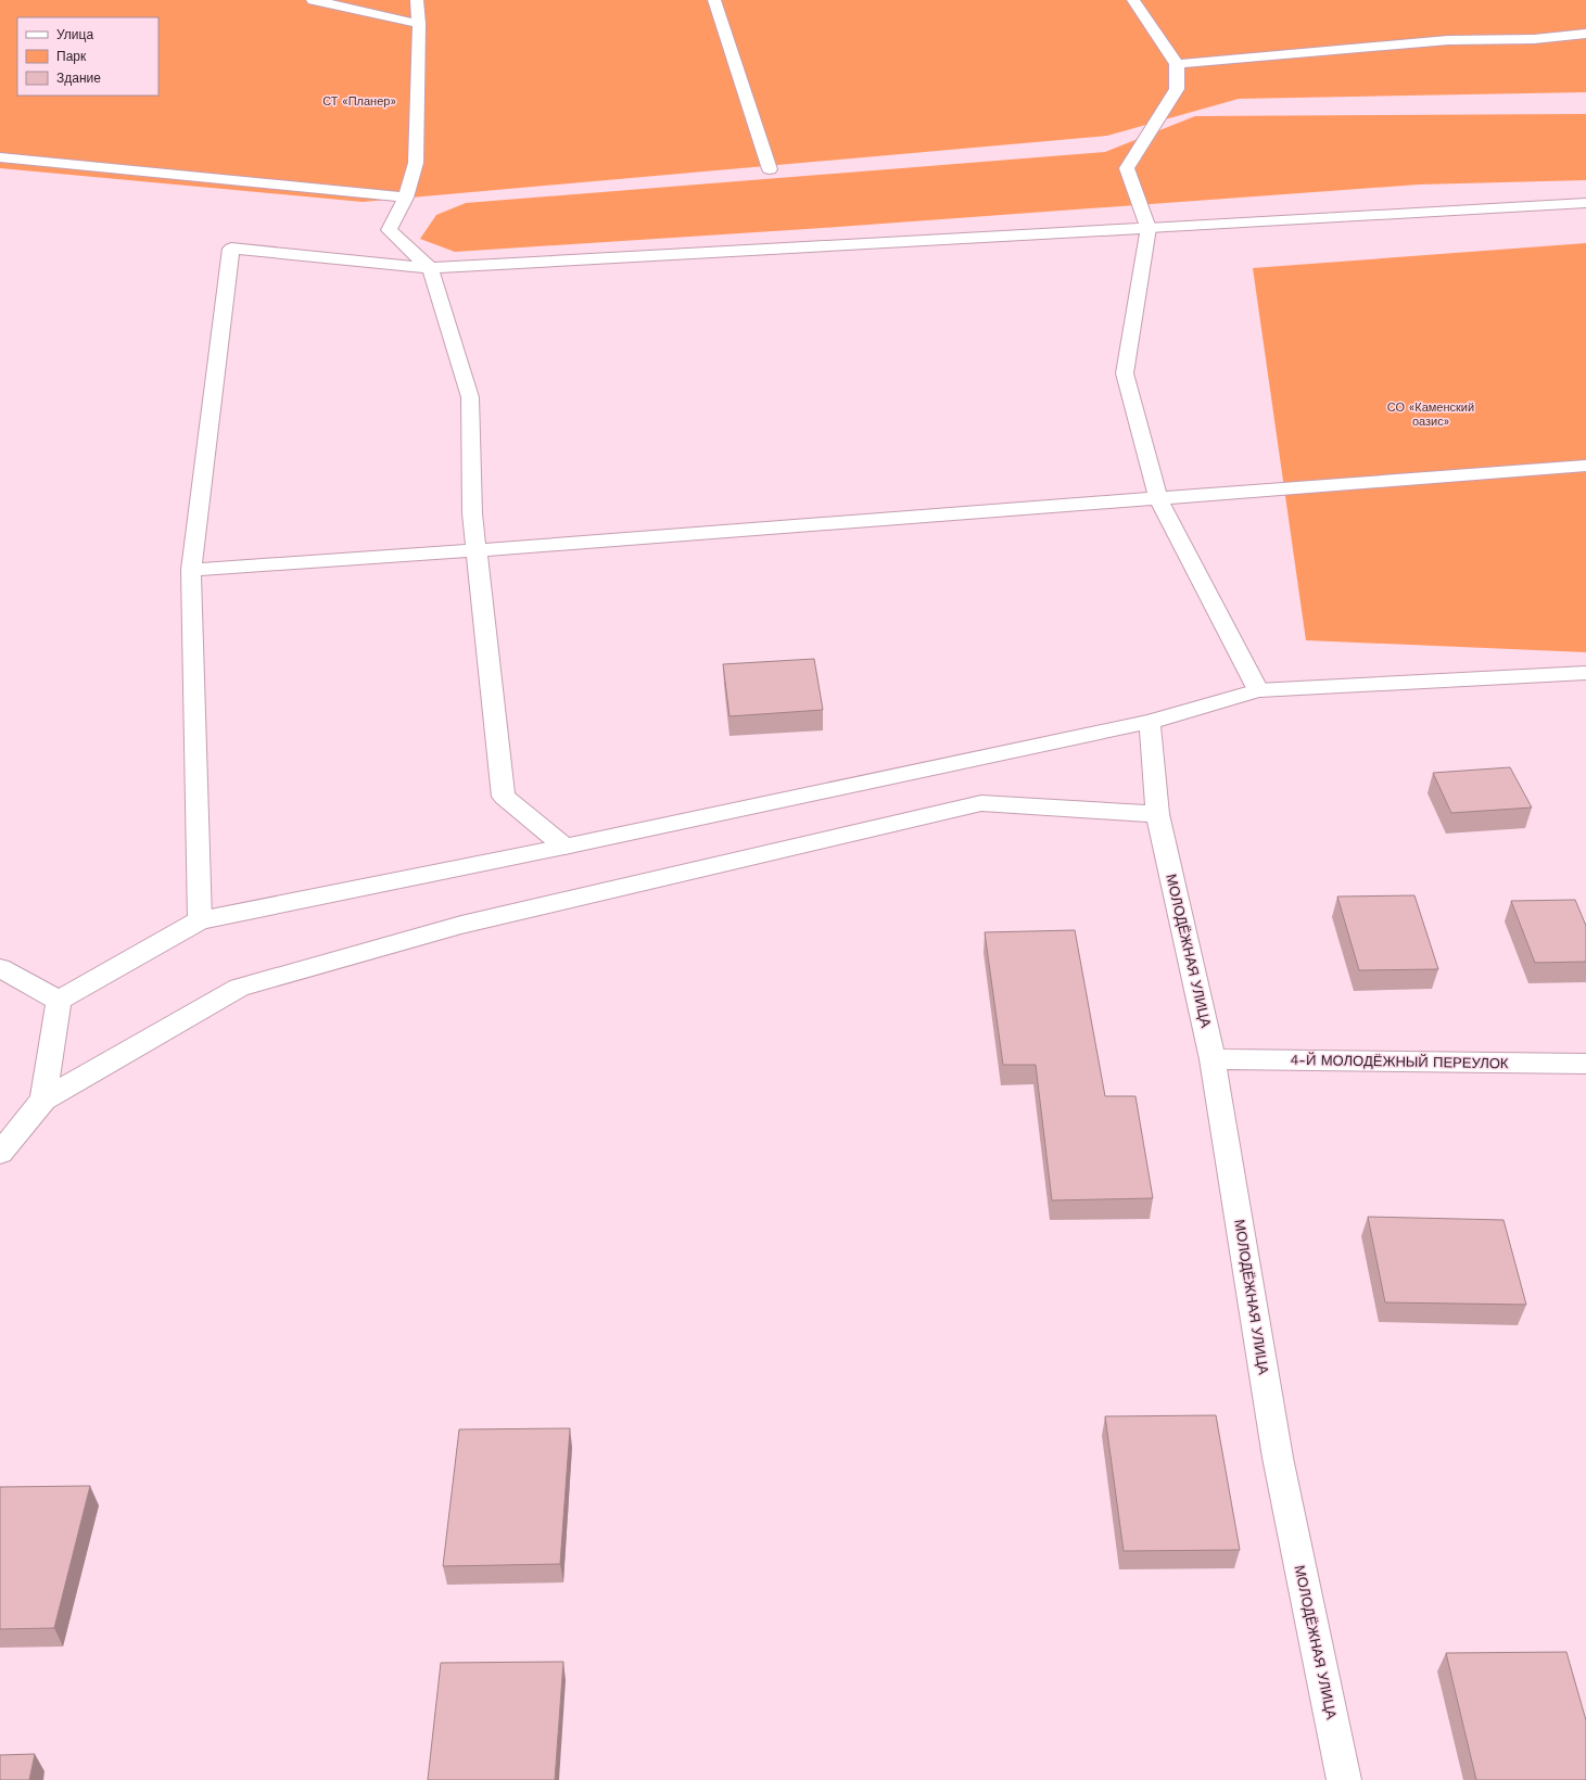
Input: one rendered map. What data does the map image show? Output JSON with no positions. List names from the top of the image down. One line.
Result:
{"streets":{"street":["МОЛОДЁЖНАЯ УЛИЦА","4-Й МОЛОДЁЖНЫЙ ПЕРЕУЛОК"]},"crossings":[["МОЛОДЁЖНАЯ УЛИЦА","4-Й МОЛОДЁЖНЫЙ ПЕРЕУЛОК"]],"parks":["СТ «Планер»","СО «Каменский оазис»"],"legend":["Улица","Парк","Здание"]}
